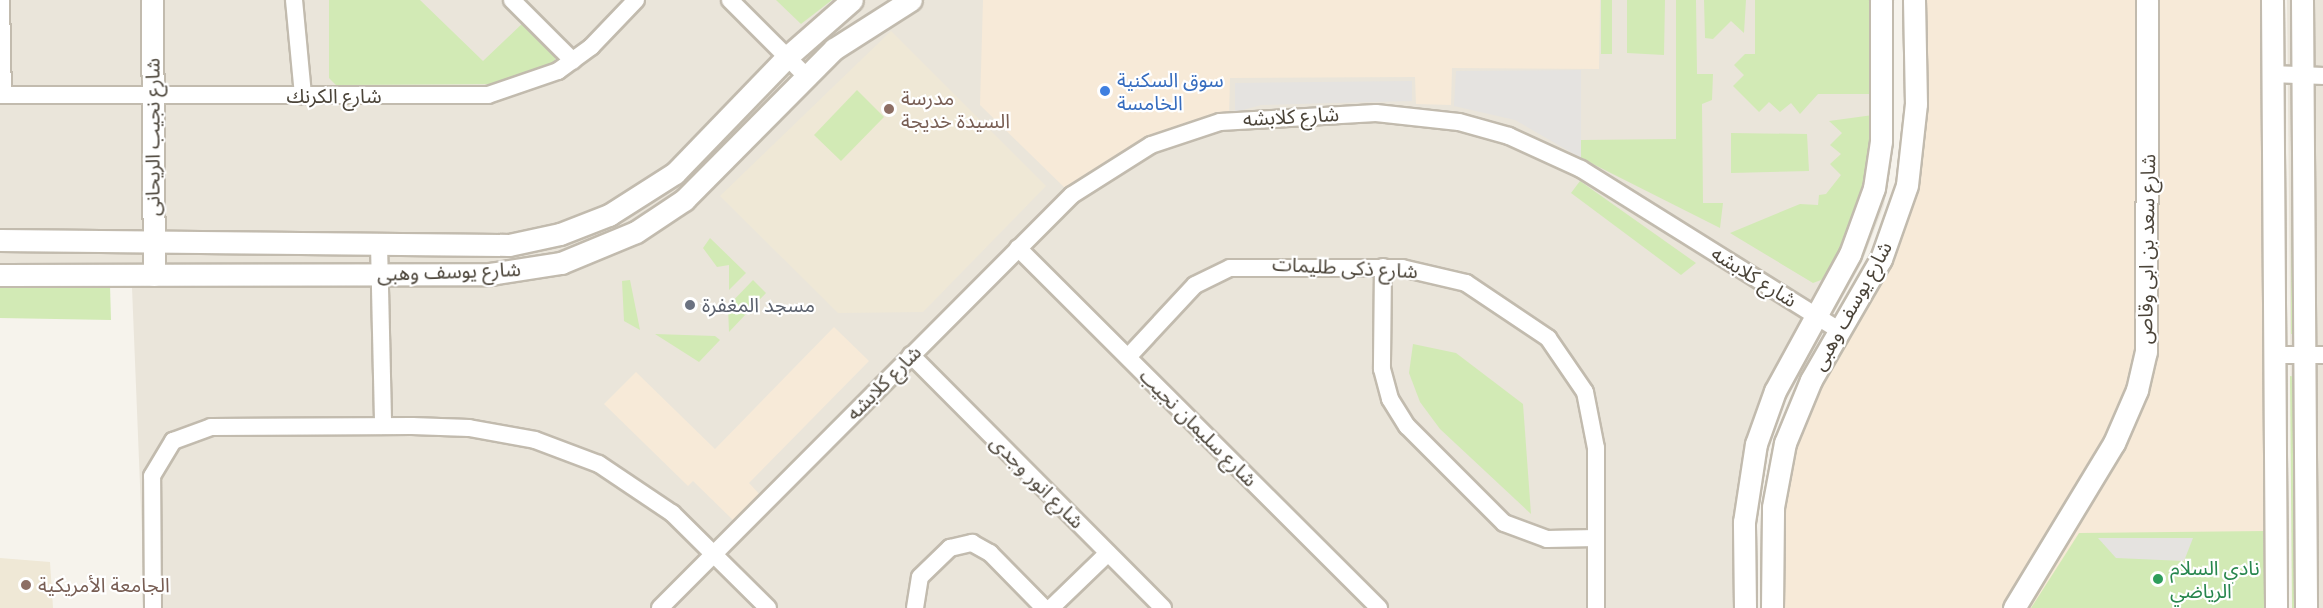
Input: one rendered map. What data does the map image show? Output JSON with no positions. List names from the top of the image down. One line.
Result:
{"streets":{"street":["شارع الكرنك","شارع كلابشه","شارع نجيب الريحانى","شارع سعد بن ابى وقاص","شارع ذكى طليمات","شارع يوسف وهبى","شارع سليمان نجيب","شارع انور وجدى"]},"crossings":[["شارع الكرنك","شارع نجيب الريحانى"],["شارع كلابشه","شارع يوسف وهبى"],["شارع كلابشه","شارع سليمان نجيب"],["شارع كلابشه","شارع انور وجدى"],["شارع نجيب الريحانى","شارع يوسف وهبى"],["شارع ذكى طليمات","شارع سليمان نجيب"]],"places":["سوق السكنية الخامسة","مدرسة السيدة خديجة","مسجد المغفرة","نادي السلام الرياضي","الجامعة الأمريكية"]}
